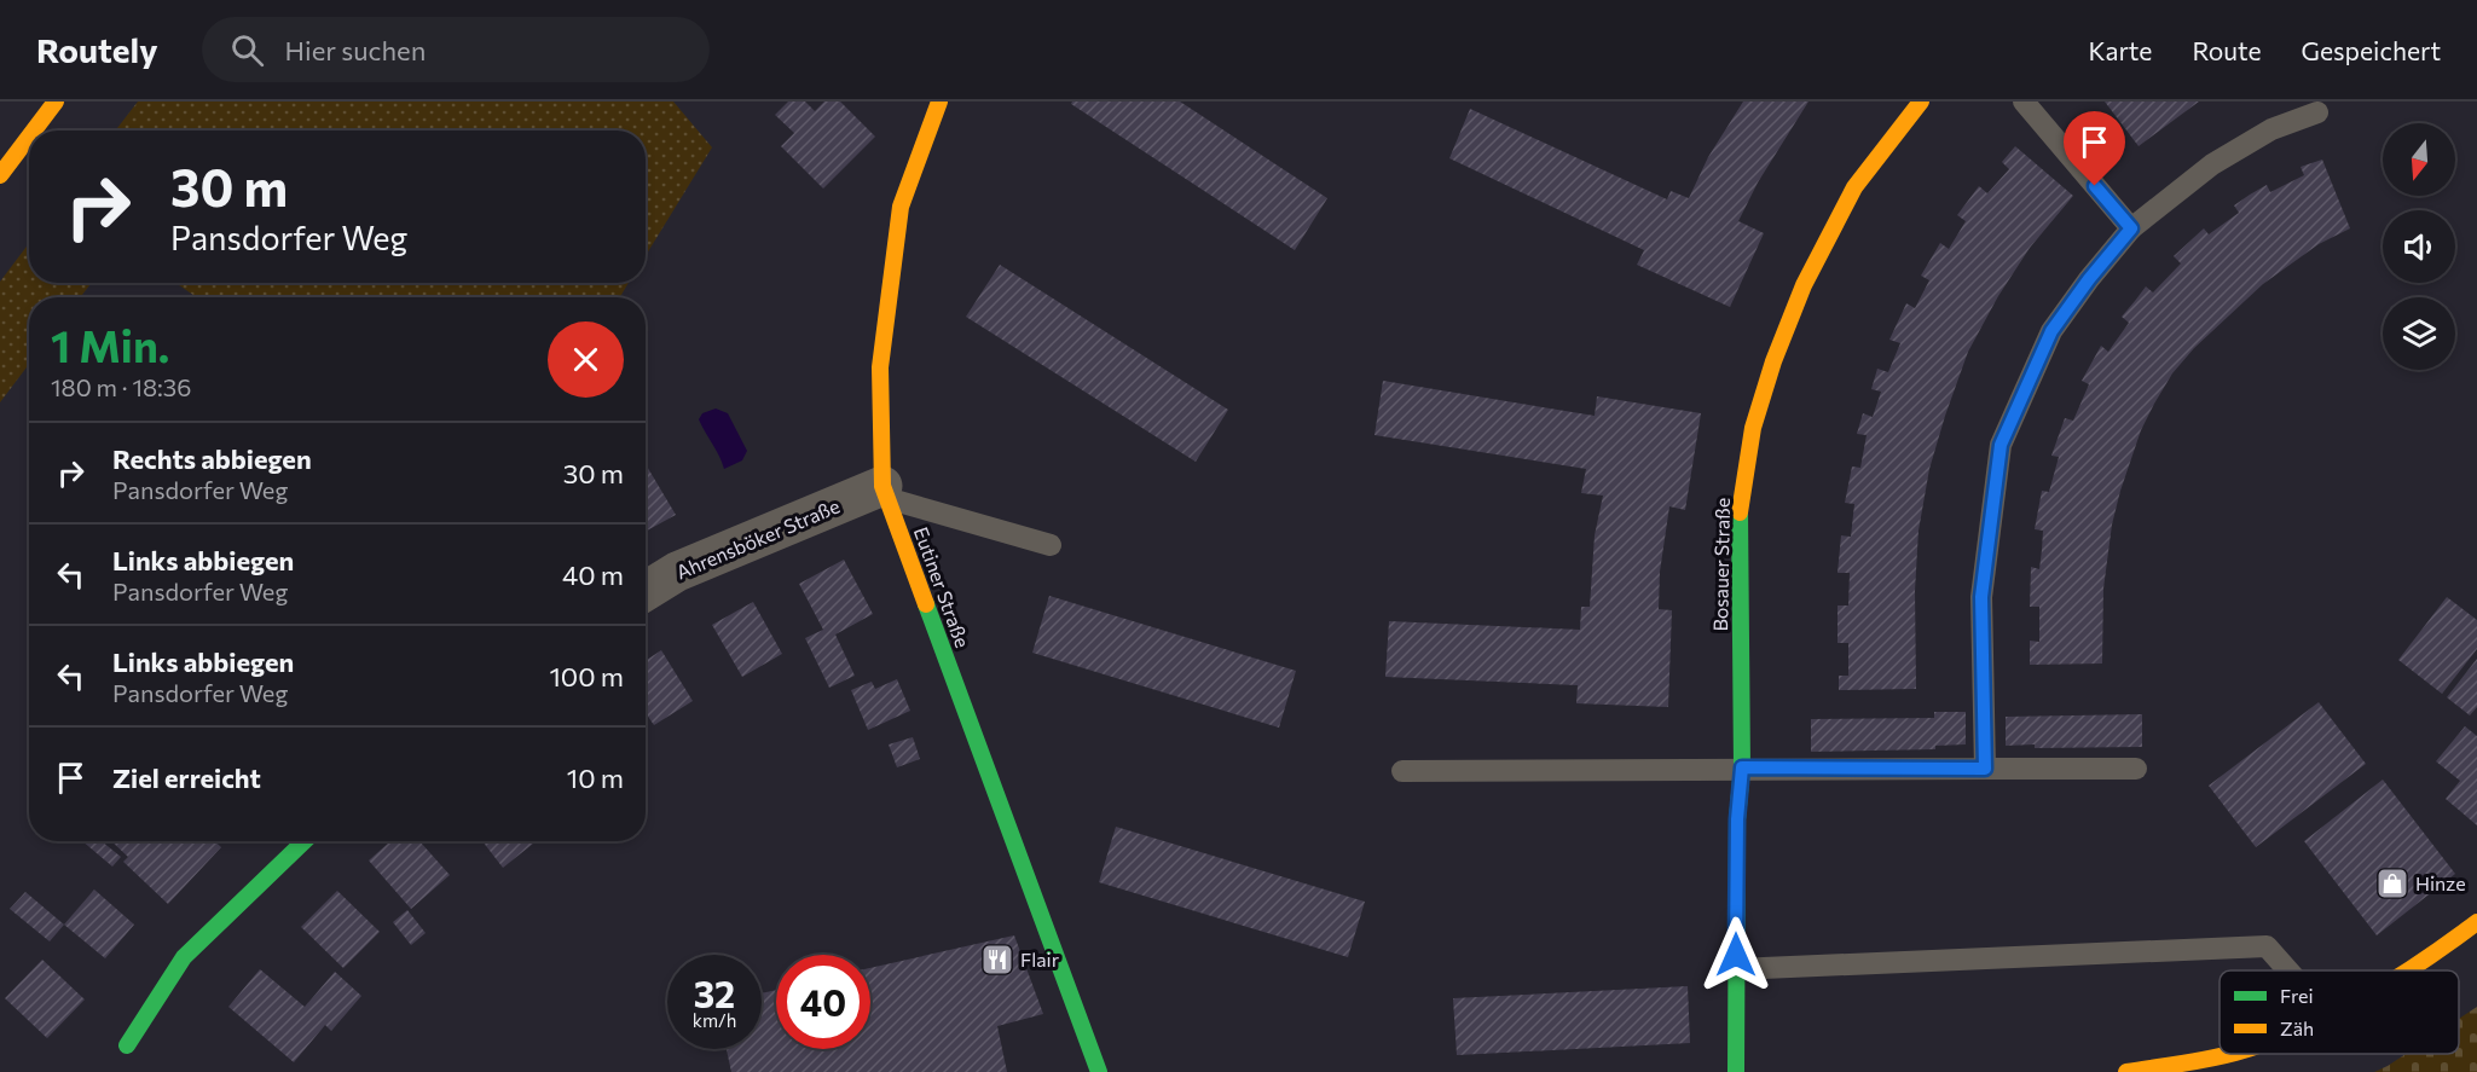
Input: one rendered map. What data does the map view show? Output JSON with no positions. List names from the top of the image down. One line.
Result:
{"streets":{"main road":["Bosauer Straße","Eutiner Straße"],"street":["Ahrensböker Straße"]},"crossings":[["Ahrensböker Straße","Eutiner Straße"]],"places":{"shop":["Hinze"],"restaurant":["Flair"]},"legend":["Frei","Zäh"],"north":"bottom","page":{"header":"Routely","search":"Hier suchen","nav":["Karte","Route","Gespeichert"],"turn":["30 m","Pansdorfer Weg"],"heading":["1 Min.","180 m · 18:36"],"list":[{"name":"Rechts abbiegen","note":"Pansdorfer Weg","value":"30 m"},{"name":"Links abbiegen","note":"Pansdorfer Weg","value":"40 m"},{"name":"Links abbiegen","note":"Pansdorfer Weg","value":"100 m"},{"name":"Ziel erreicht","value":"10 m"}],"speed":"32 km/h","limit":"40"}}
